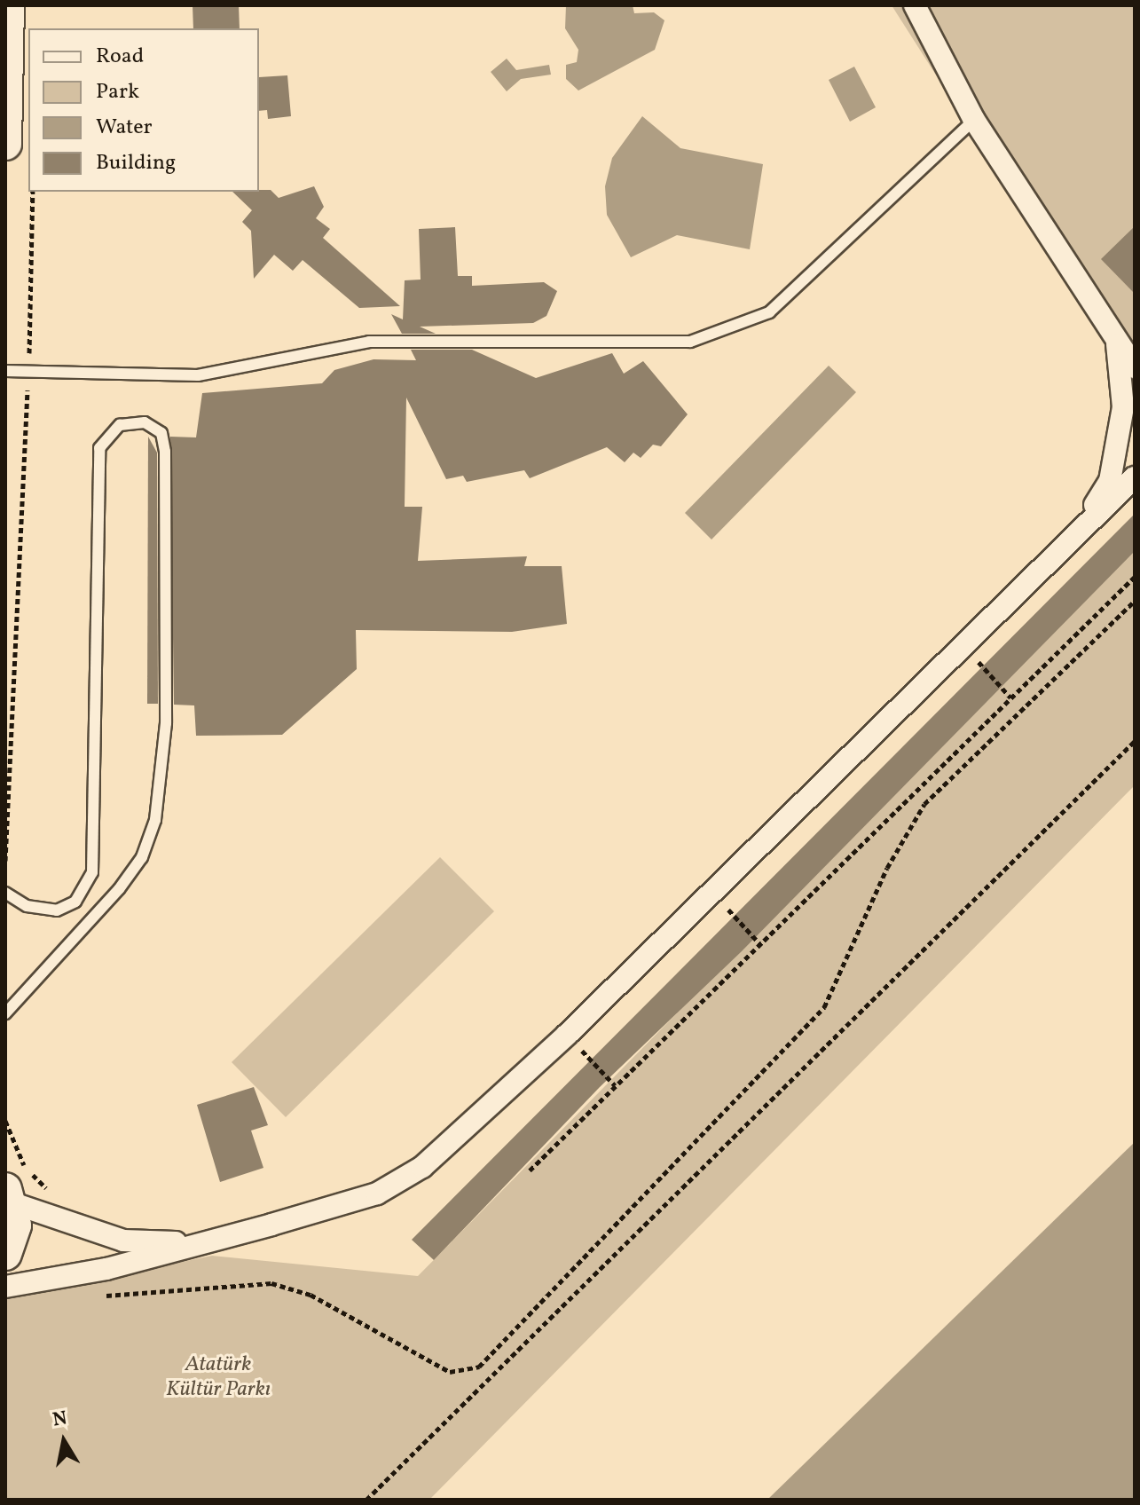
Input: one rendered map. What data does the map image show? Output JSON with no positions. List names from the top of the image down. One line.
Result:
{"parks":["Atatürk Kültür Parkı"],"legend":["Road","Park","Water","Building"],"north":"top"}
